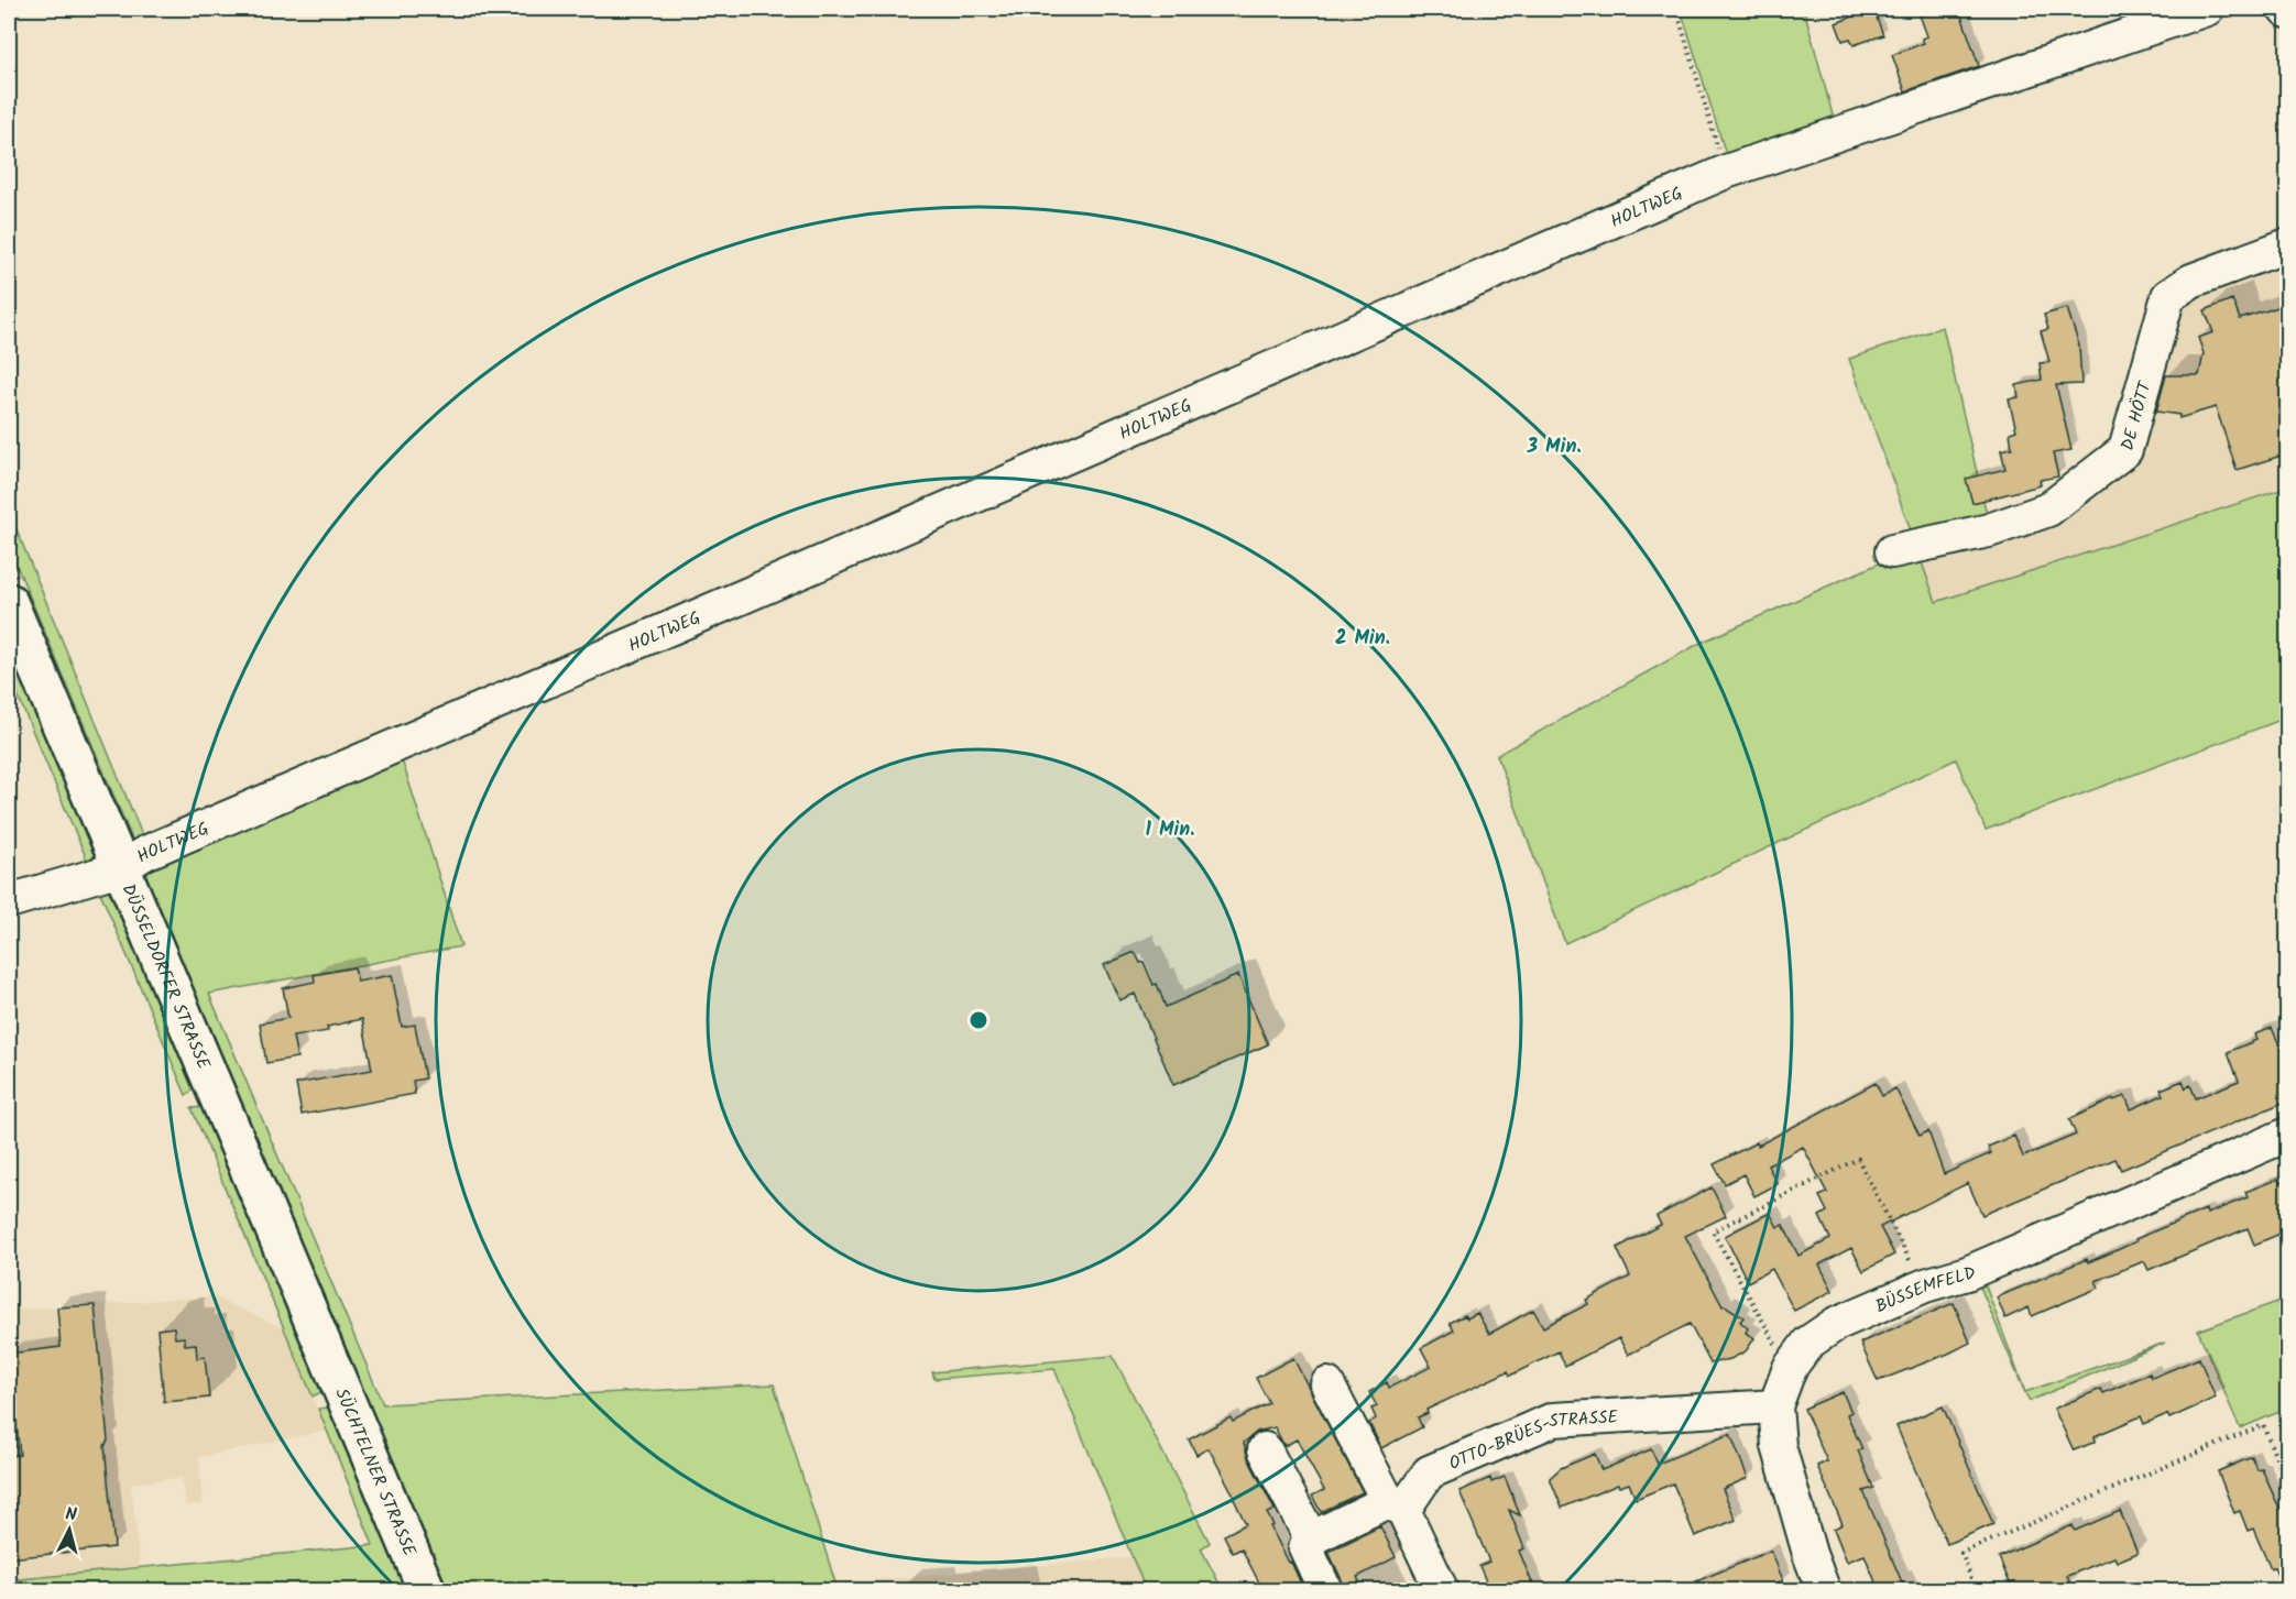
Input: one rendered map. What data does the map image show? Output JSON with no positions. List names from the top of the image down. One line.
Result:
{"streets":{"main road":["DÜSSELDORFER STRASSE","SÜCHTELNER STRASSE"],"street":["HOLTWEG","DE HÖTT","BÜSSEMFELD","OTTO-BRÜES-STRASSE"]},"crossings":[["HOLTWEG","DÜSSELDORFER STRASSE"],["DÜSSELDORFER STRASSE","SÜCHTELNER STRASSE"],["BÜSSEMFELD","OTTO-BRÜES-STRASSE"]],"north":"top","rings":["3 Min.","2 Min.","1 Min."]}
